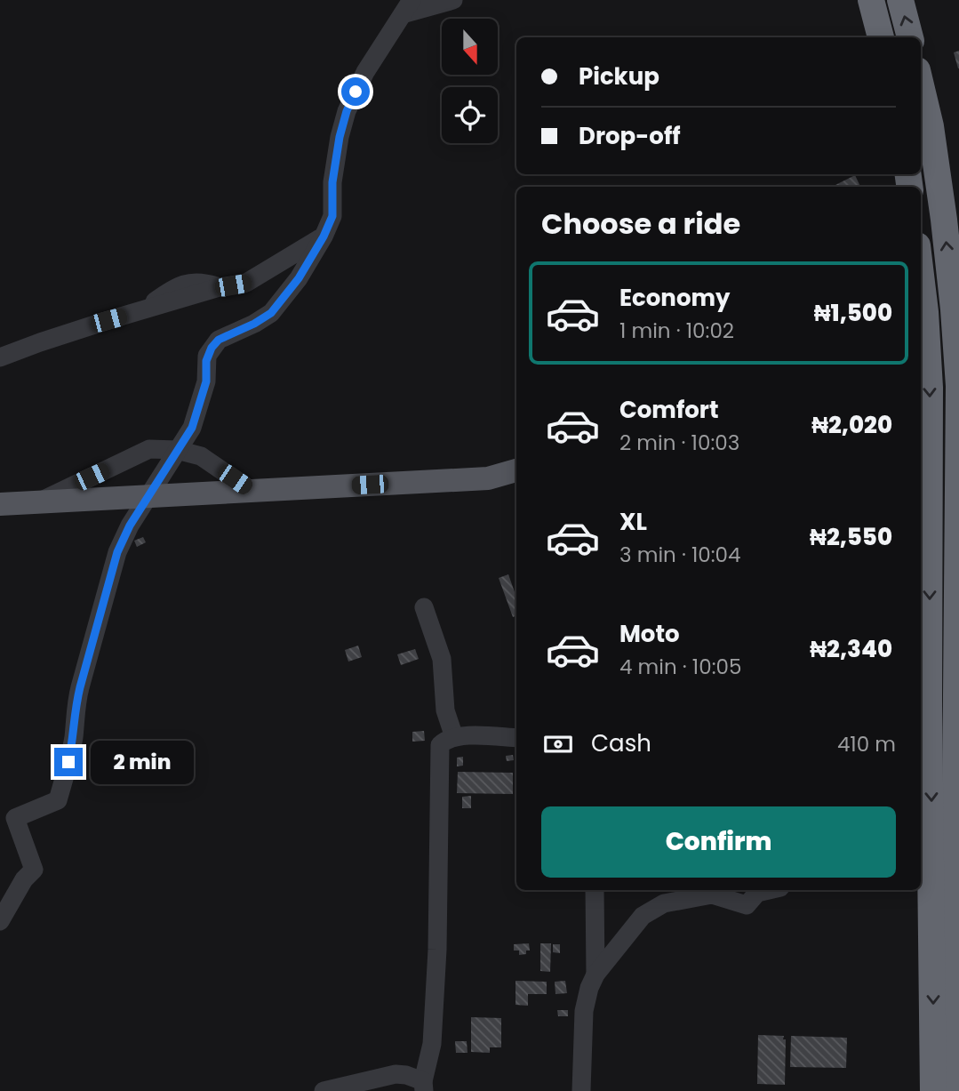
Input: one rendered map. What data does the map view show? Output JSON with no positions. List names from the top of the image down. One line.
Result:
{"north":"bottom","page":{"banner":["Pickup","Drop-off"],"heading":"Choose a ride","list":[{"name":"Economy","note":"1 min · 10:02","value":"₦1,500"},{"name":"Comfort","note":"2 min · 10:03","value":"₦2,020"},{"name":"XL","note":"3 min · 10:04","value":"₦2,550"},{"name":"Moto","note":"4 min · 10:05","value":"₦2,340"}],"pay":["Cash","410 m"],"bubble":"2 min","buttons":"Confirm"}}
